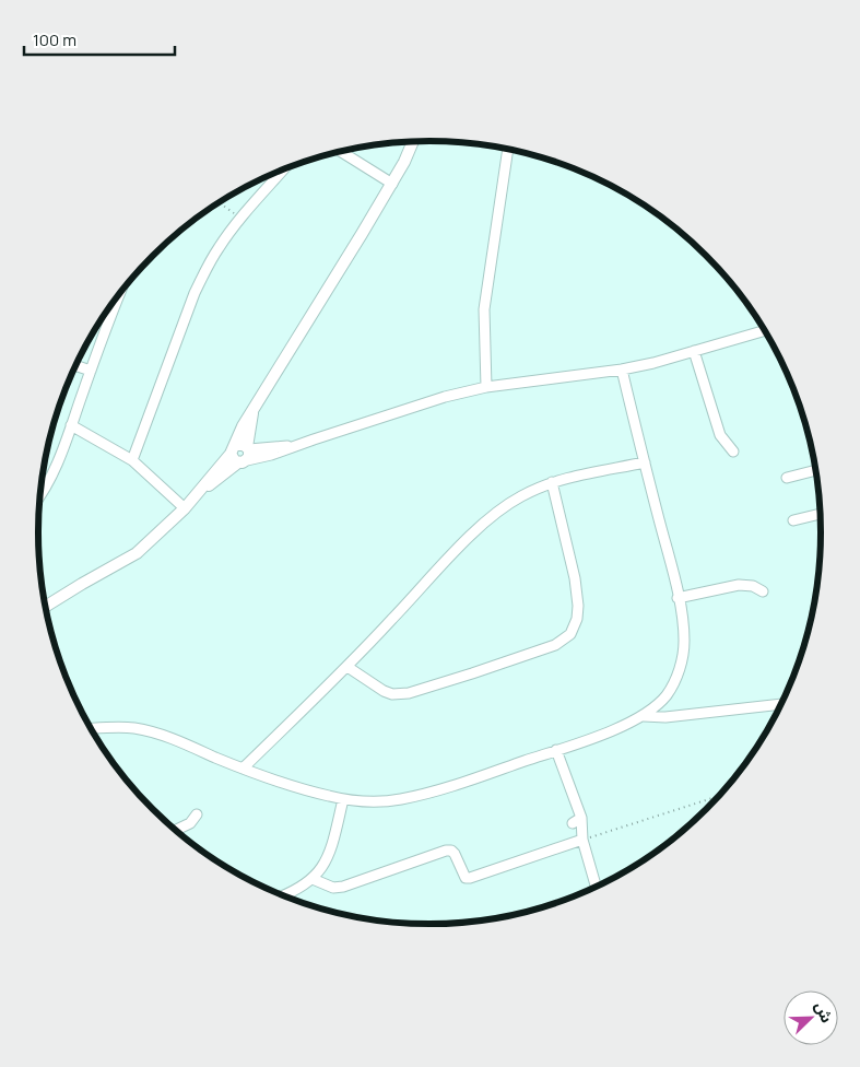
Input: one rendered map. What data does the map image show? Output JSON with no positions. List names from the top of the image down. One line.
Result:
{"scale_bar":"100 m","north":"top right"}
